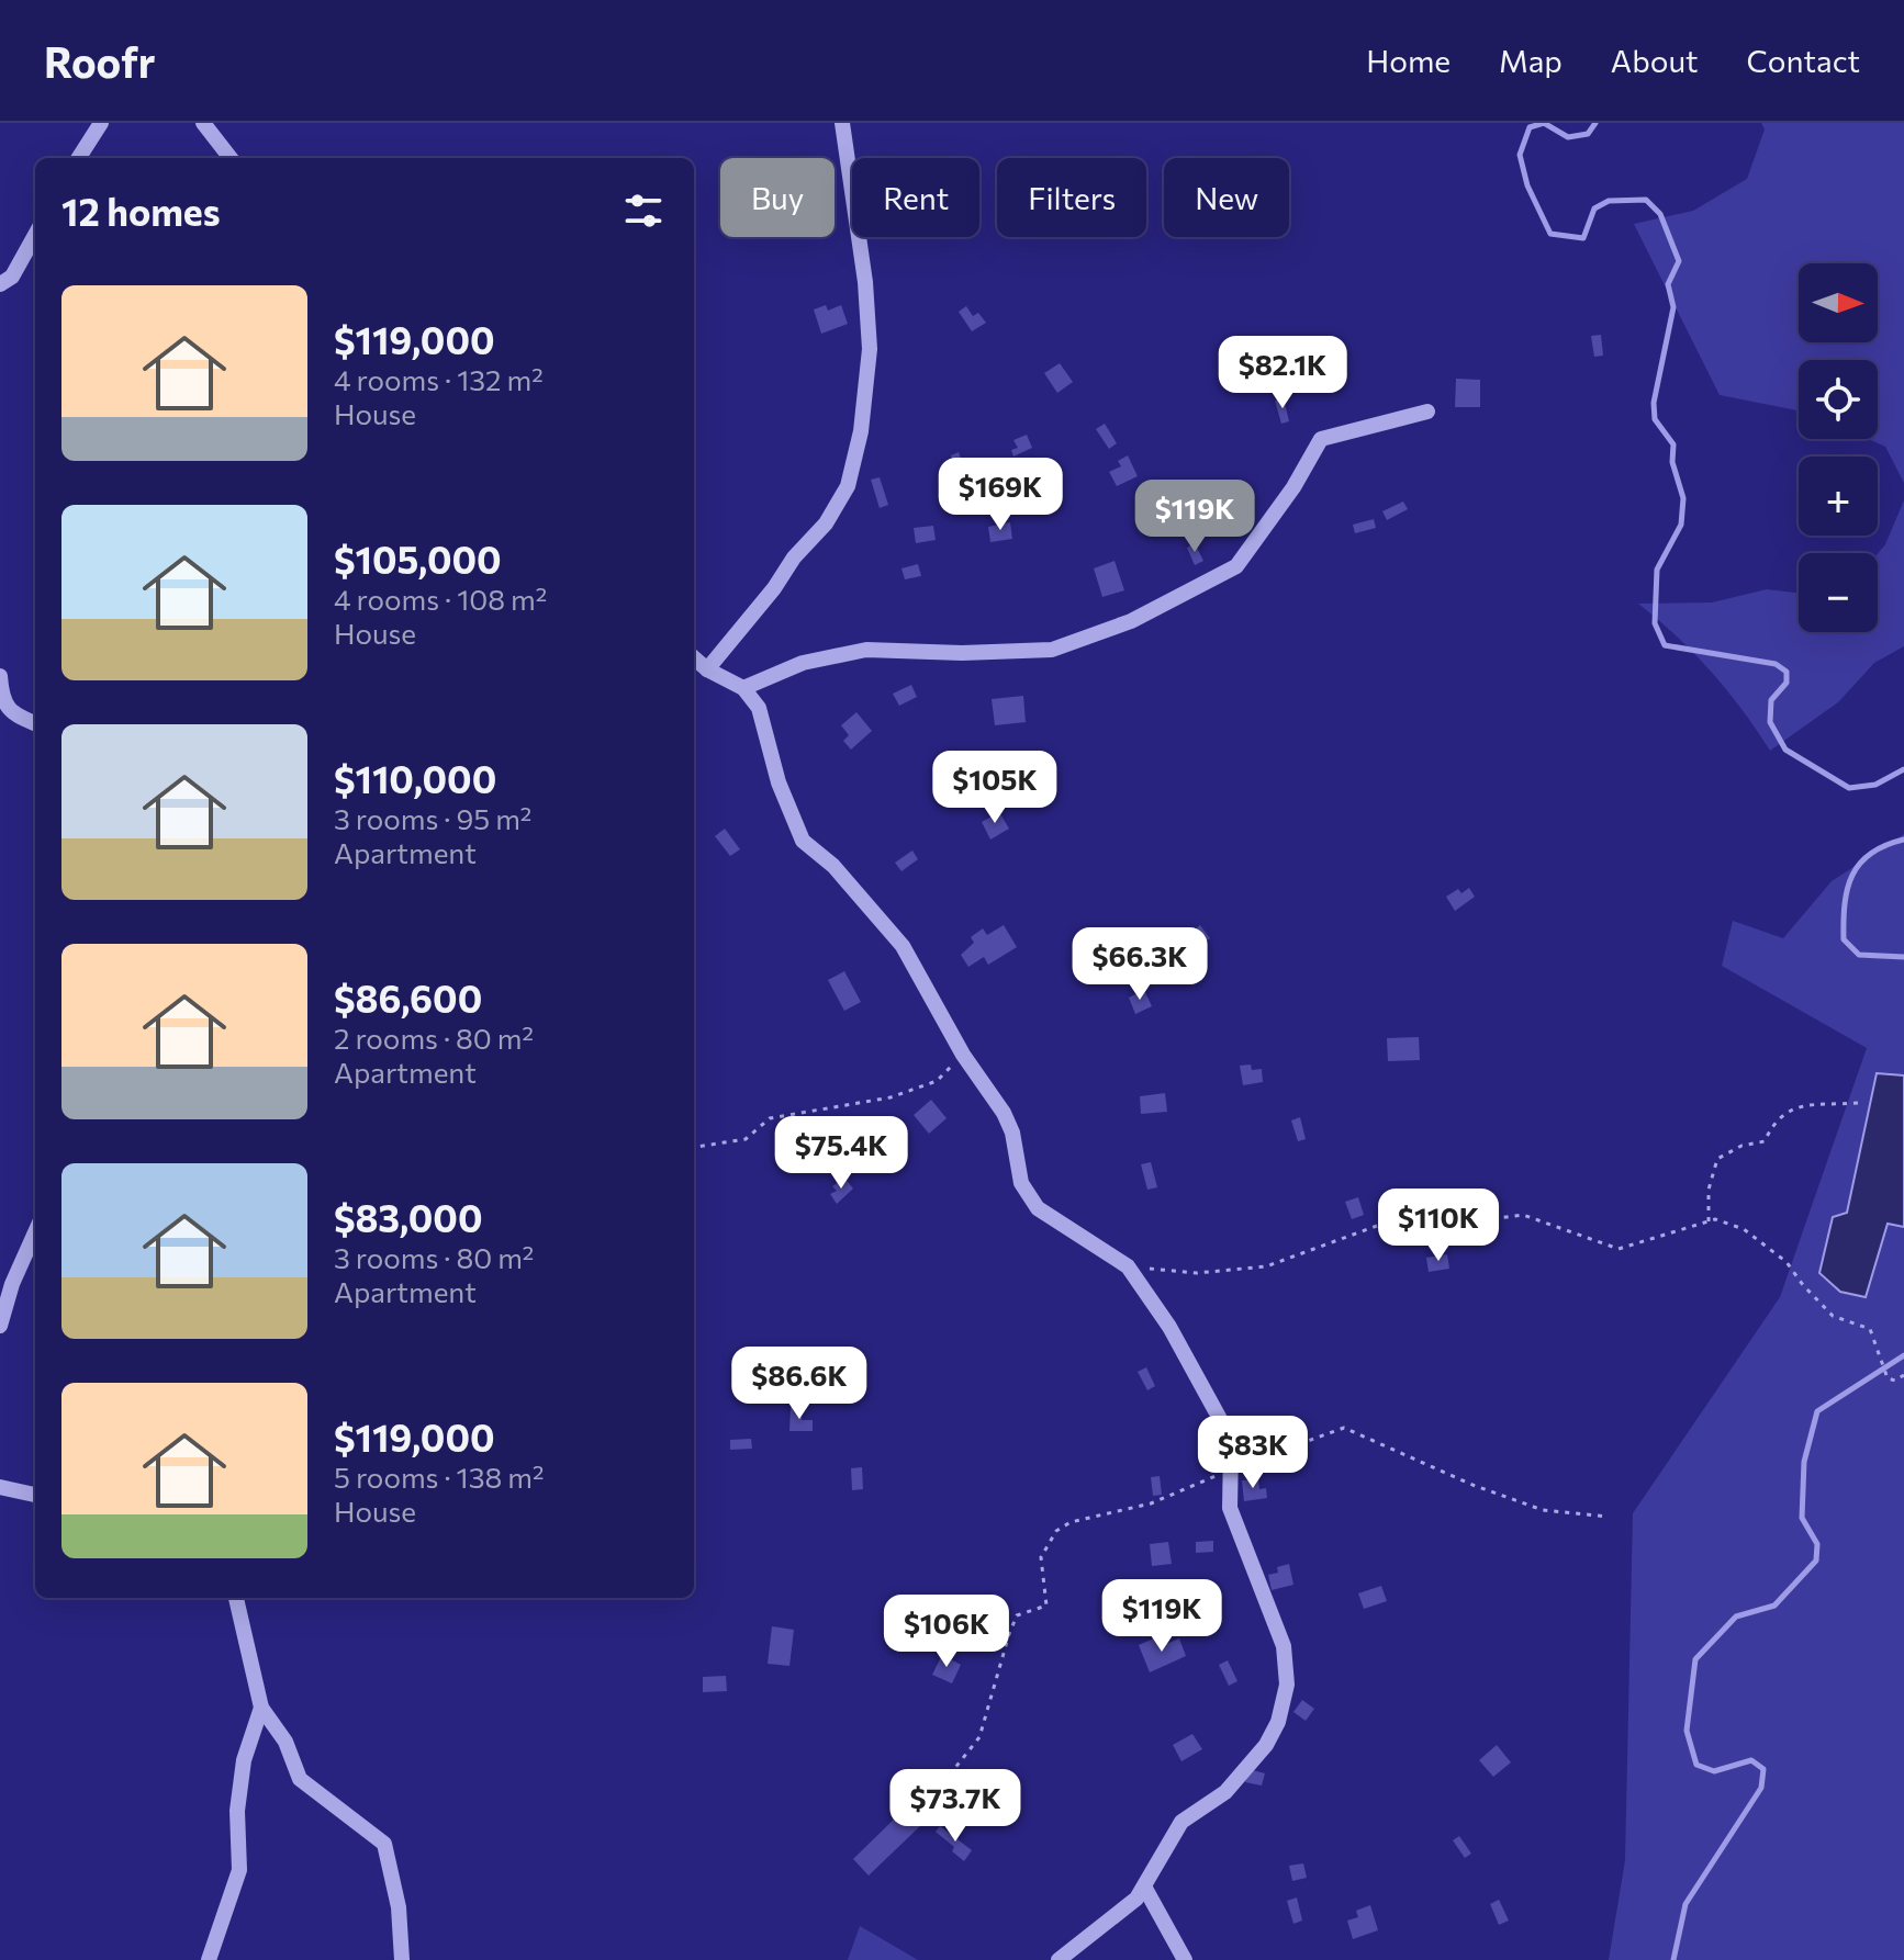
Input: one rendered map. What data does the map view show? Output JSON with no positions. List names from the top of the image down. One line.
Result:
{"north":"right","page":{"header":"Roofr","nav":["Home","Map","About","Contact"],"chip":["Buy","Rent","Filters","New"],"heading":"12 homes","map_buttons":["+","−"],"list":[{"name":"$119,000","note":"4 rooms · 132 m² · House"},{"name":"$105,000","note":"4 rooms · 108 m² · House"},{"name":"$110,000","note":"3 rooms · 95 m² · Apartment"},{"name":"$86,600","note":"2 rooms · 80 m² · Apartment"},{"name":"$83,000","note":"3 rooms · 80 m² · Apartment"},{"name":"$119,000","note":"5 rooms · 138 m² · House"}],"price":["$82.1K","$169K","$119K","$105K","$66.3K","$75.4K","$110K","$86.6K","$83K","$119K","$106K","$73.7K"]}}
